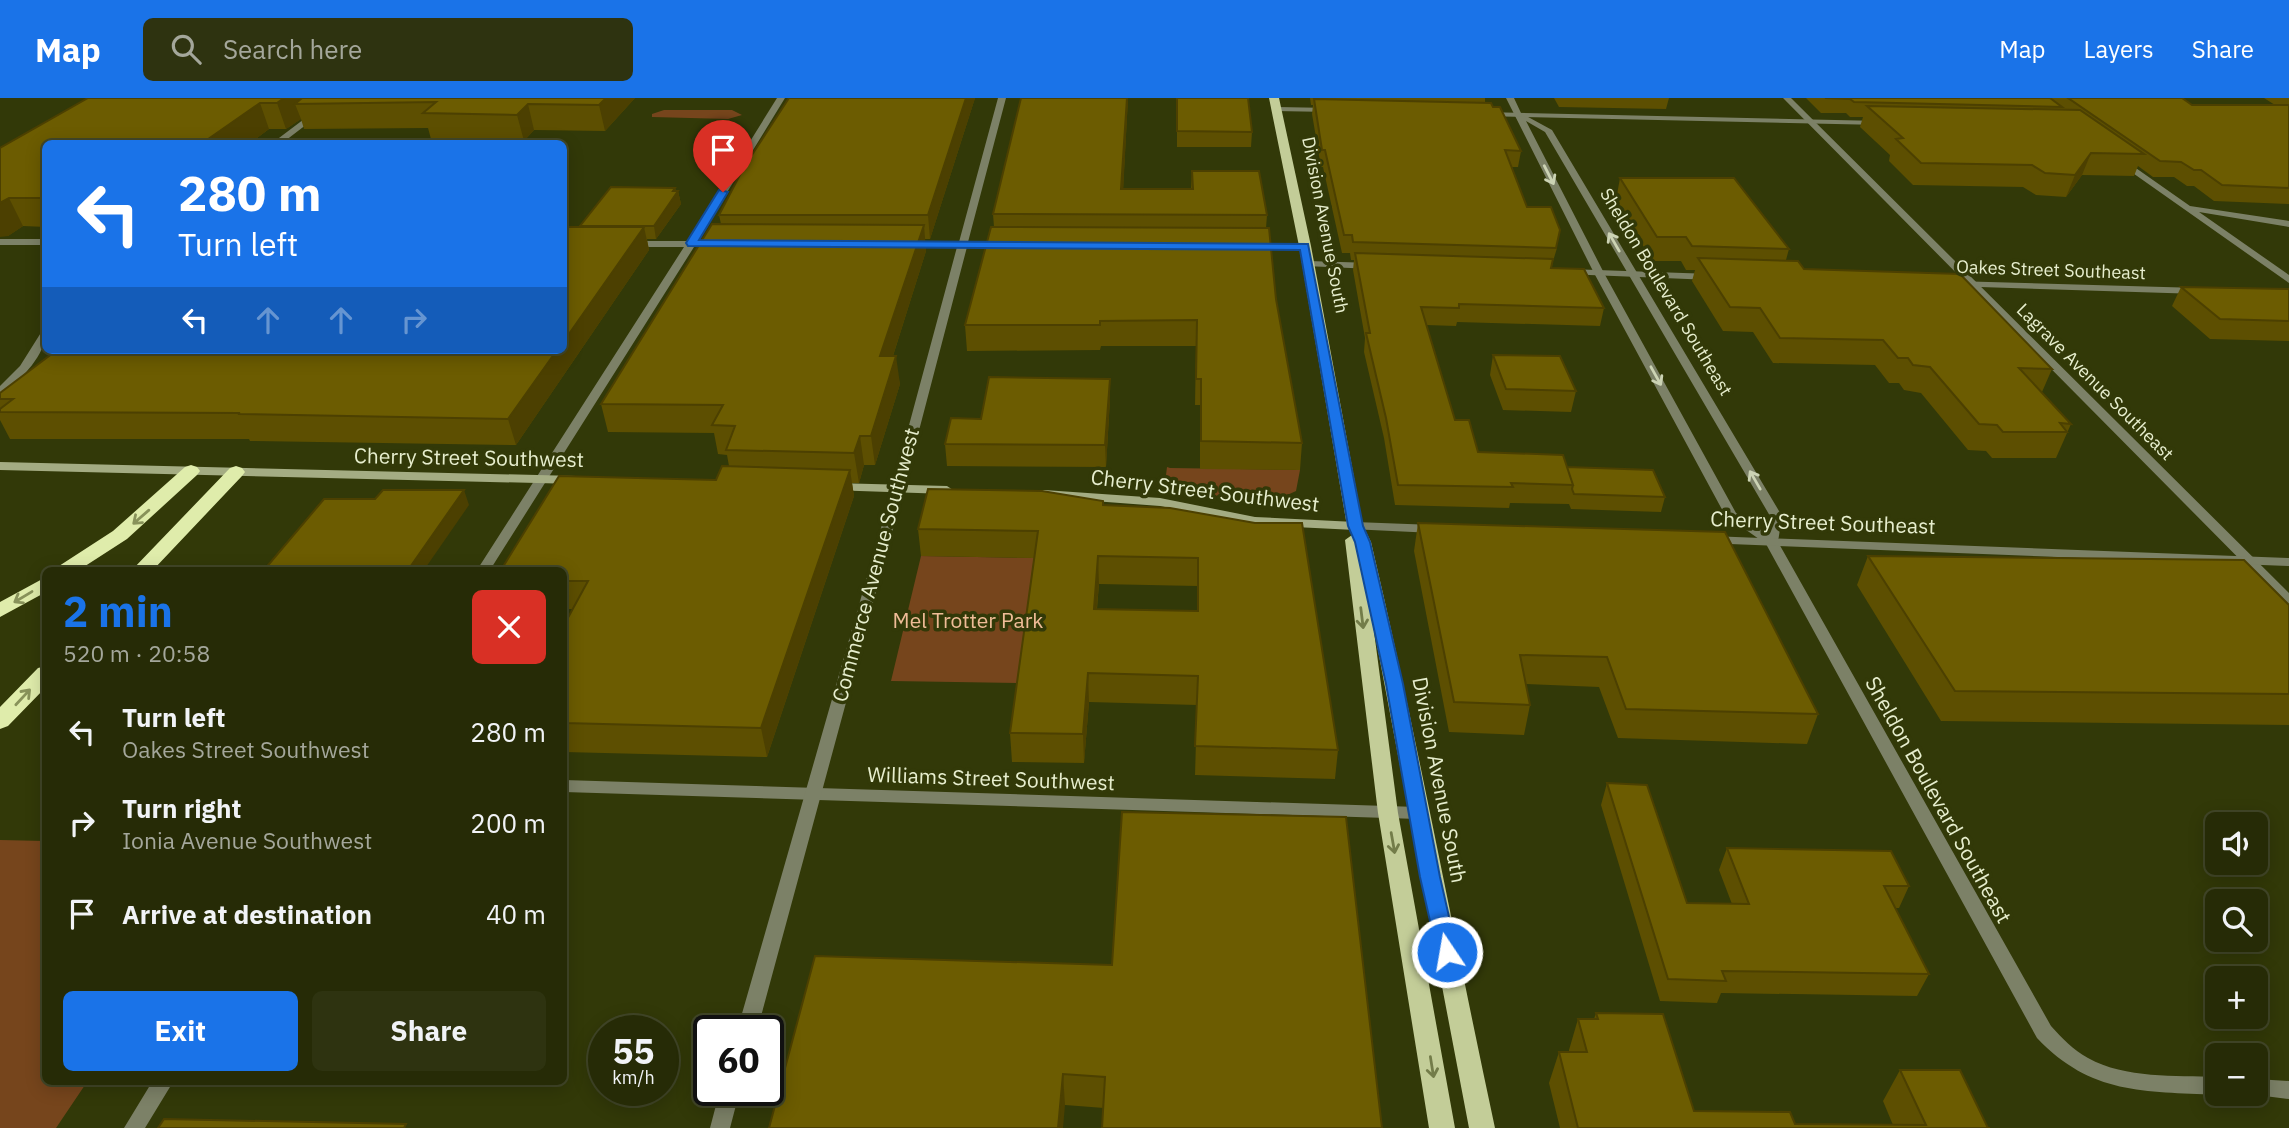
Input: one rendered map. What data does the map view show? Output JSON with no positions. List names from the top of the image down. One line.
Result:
{"streets":{"main road":["Division Avenue South","Cherry Street Southwest"],"street":["Oakes Street Southeast","Sheldon Boulevard Southeast","Lagrave Avenue Southeast","Cherry Street Southeast","Commerce Avenue Southwest","Williams Street Southwest"]},"crossings":[["Division Avenue South","Cherry Street Southwest"],["Division Avenue South","Williams Street Southwest"],["Oakes Street Southeast","Lagrave Avenue Southeast"],["Sheldon Boulevard Southeast","Cherry Street Southeast"],["Lagrave Avenue Southeast","Cherry Street Southeast"],["Commerce Avenue Southwest","Williams Street Southwest"]],"parks":["Mel Trotter Park"],"page":{"header":"Map","search":"Search here","nav":["Map","Layers","Share"],"turn":["280 m","Turn left"],"heading":["2 min","520 m · 20:58"],"list":[{"name":"Turn left","note":"Oakes Street Southwest","value":"280 m"},{"name":"Turn right","note":"Ionia Avenue Southwest","value":"200 m"},{"name":"Arrive at destination","value":"40 m"}],"map_buttons":["+","−"],"buttons":["Exit","Share"],"speed":"55 km/h","limit":"60"}}
